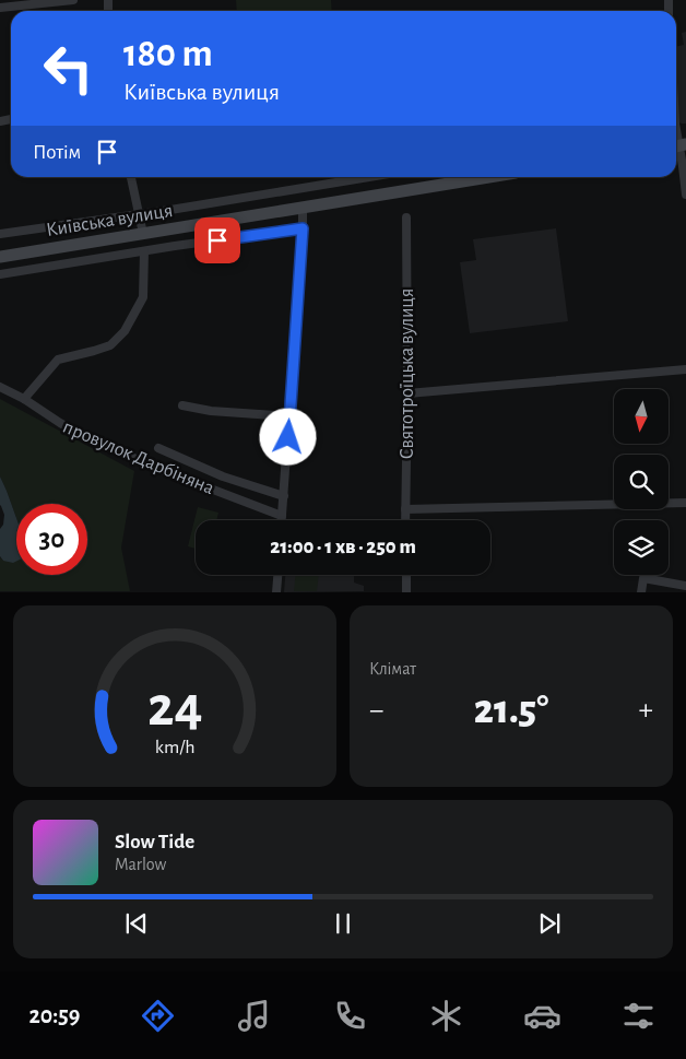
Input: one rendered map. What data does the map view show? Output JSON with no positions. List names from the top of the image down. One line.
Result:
{"streets":{"main road":["Київська вулиця"],"street":["Святотроїцька вулиця","провулок Дарбіняна"]},"north":"bottom","page":{"turn":["180 m","Київська вулиця"],"then":"Потім","limit":"30","trip":"21:00 · 1 хв · 250 m","tile":"Клімат","heat":["−","21.5°","+"],"song":["Slow Tide","Marlow"],"tabs":"20:59","gauge":["24","km/h"]}}
